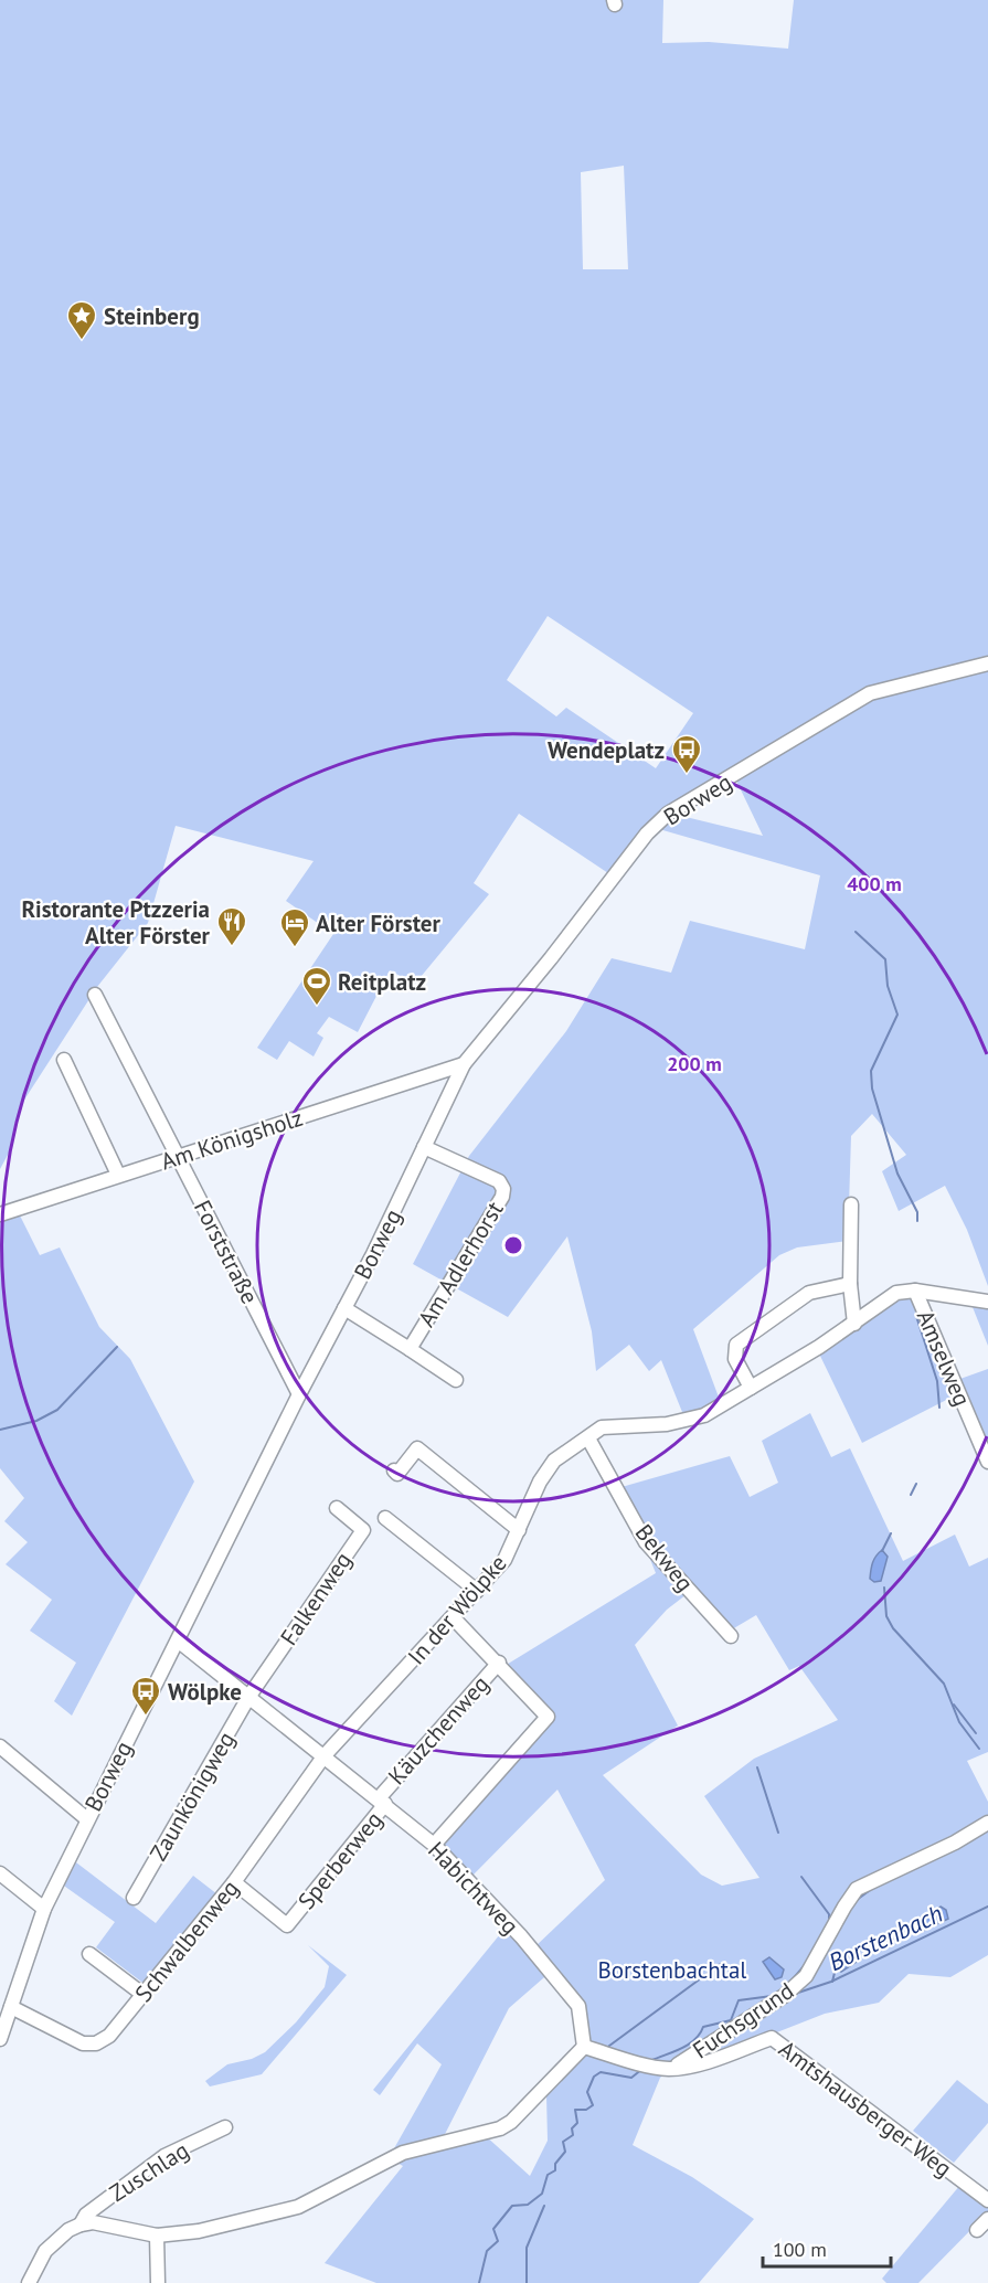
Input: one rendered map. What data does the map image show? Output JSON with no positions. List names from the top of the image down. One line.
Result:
{"streets":{"street":["Borweg","Am Königsholz","Forststraße","Am Adlerhorst","Amselweg","Bekweg","Falkenweg","In der Wölpke","Käuzchenweg","Zaunkönigweg","Sperberweg","Habichtweg","Schwalbenweg","Fuchsgrund","Amtshausberger Weg","Zuschlag"]},"crossings":[["Borweg","Am Königsholz"],["Borweg","Forststraße"],["Borweg","Am Adlerhorst"],["Borweg","Schwalbenweg"],["Am Königsholz","Forststraße"],["Amselweg","In der Wölpke"],["Bekweg","In der Wölpke"],["Falkenweg","Zaunkönigweg"],["In der Wölpke","Habichtweg"],["In der Wölpke","Schwalbenweg"],["Käuzchenweg","Sperberweg"],["Käuzchenweg","Habichtweg"],["Sperberweg","Habichtweg"],["Sperberweg","Schwalbenweg"],["Habichtweg","Schwalbenweg"],["Habichtweg","Amtshausberger Weg"],["Fuchsgrund","Amtshausberger Weg"]],"water":["Borstenbach"],"parks":["Borstenbachtal"],"places":{"place":["Steinberg"],"bus stop":["Wendeplatz","Wölpke"],"restaurant":["Ristorante Ptzzeria Alter Förster"],"hotel":["Alter Förster"],"sports":["Reitplatz"]},"scale_bar":"100 m","rings":["400 m","200 m"]}
